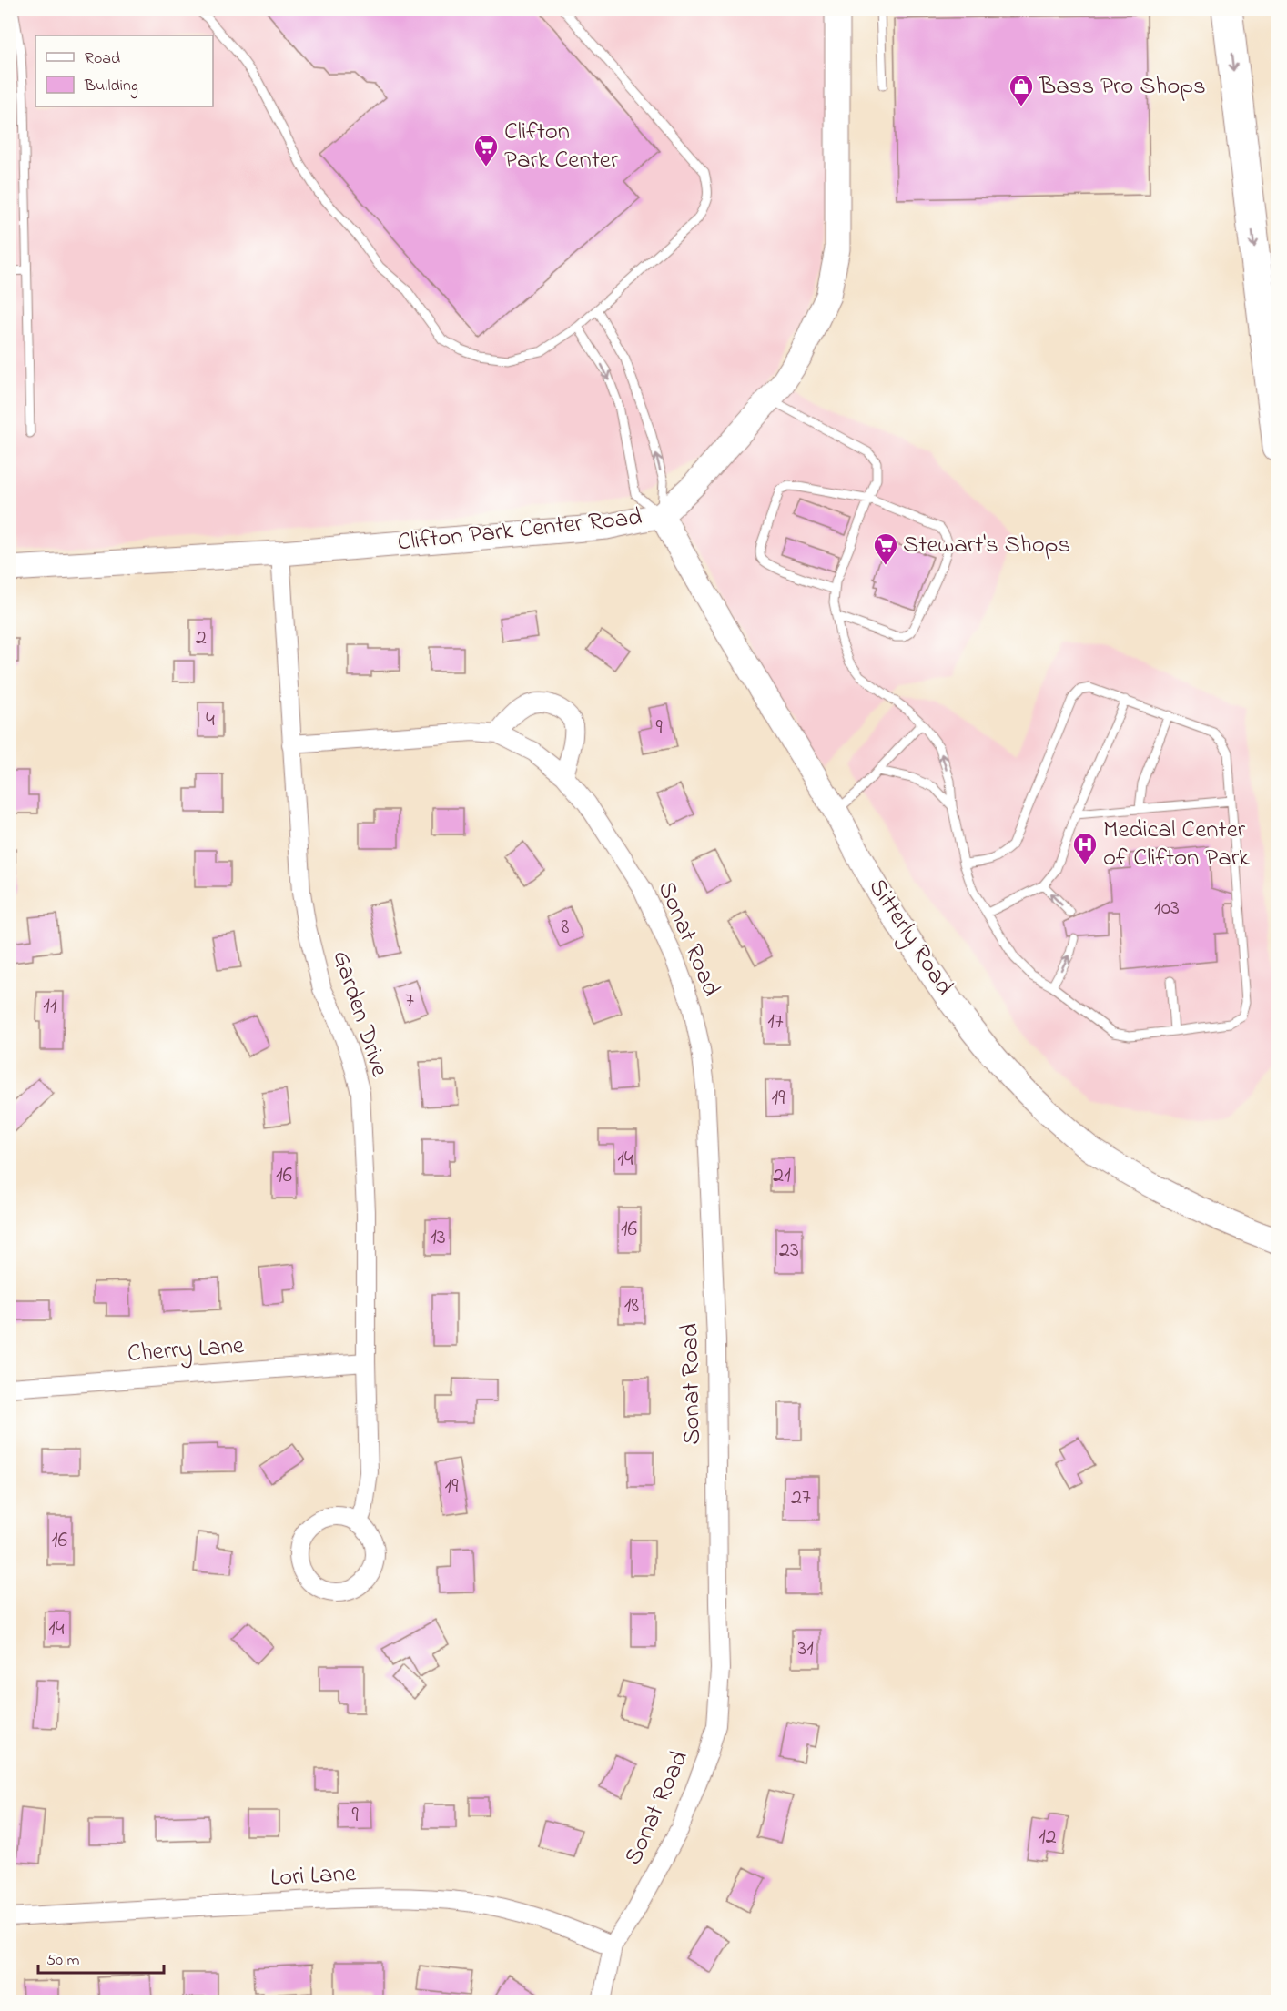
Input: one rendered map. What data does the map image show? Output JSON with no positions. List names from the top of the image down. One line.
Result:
{"streets":{"street":["Clifton Park Center Road","Sitterly Road","Sonat Road","Garden Drive","Cherry Lane","Lori Lane"]},"crossings":[["Clifton Park Center Road","Sitterly Road"],["Clifton Park Center Road","Garden Drive"],["Sonat Road","Garden Drive"],["Sonat Road","Lori Lane"],["Garden Drive","Cherry Lane"]],"places":{"shop":["Bass Pro Shops"],"supermarket":["Clifton Park Center","Stewart's Shops"],"hospital":["Medical Center of Clifton Park"]},"house_numbers":["2","4","9","103","8","7","11","17","19","14","16","21","16","13","23","18","19","27","16","14","31","9","12"],"legend":["Road","Building"],"scale_bar":"50 m"}
